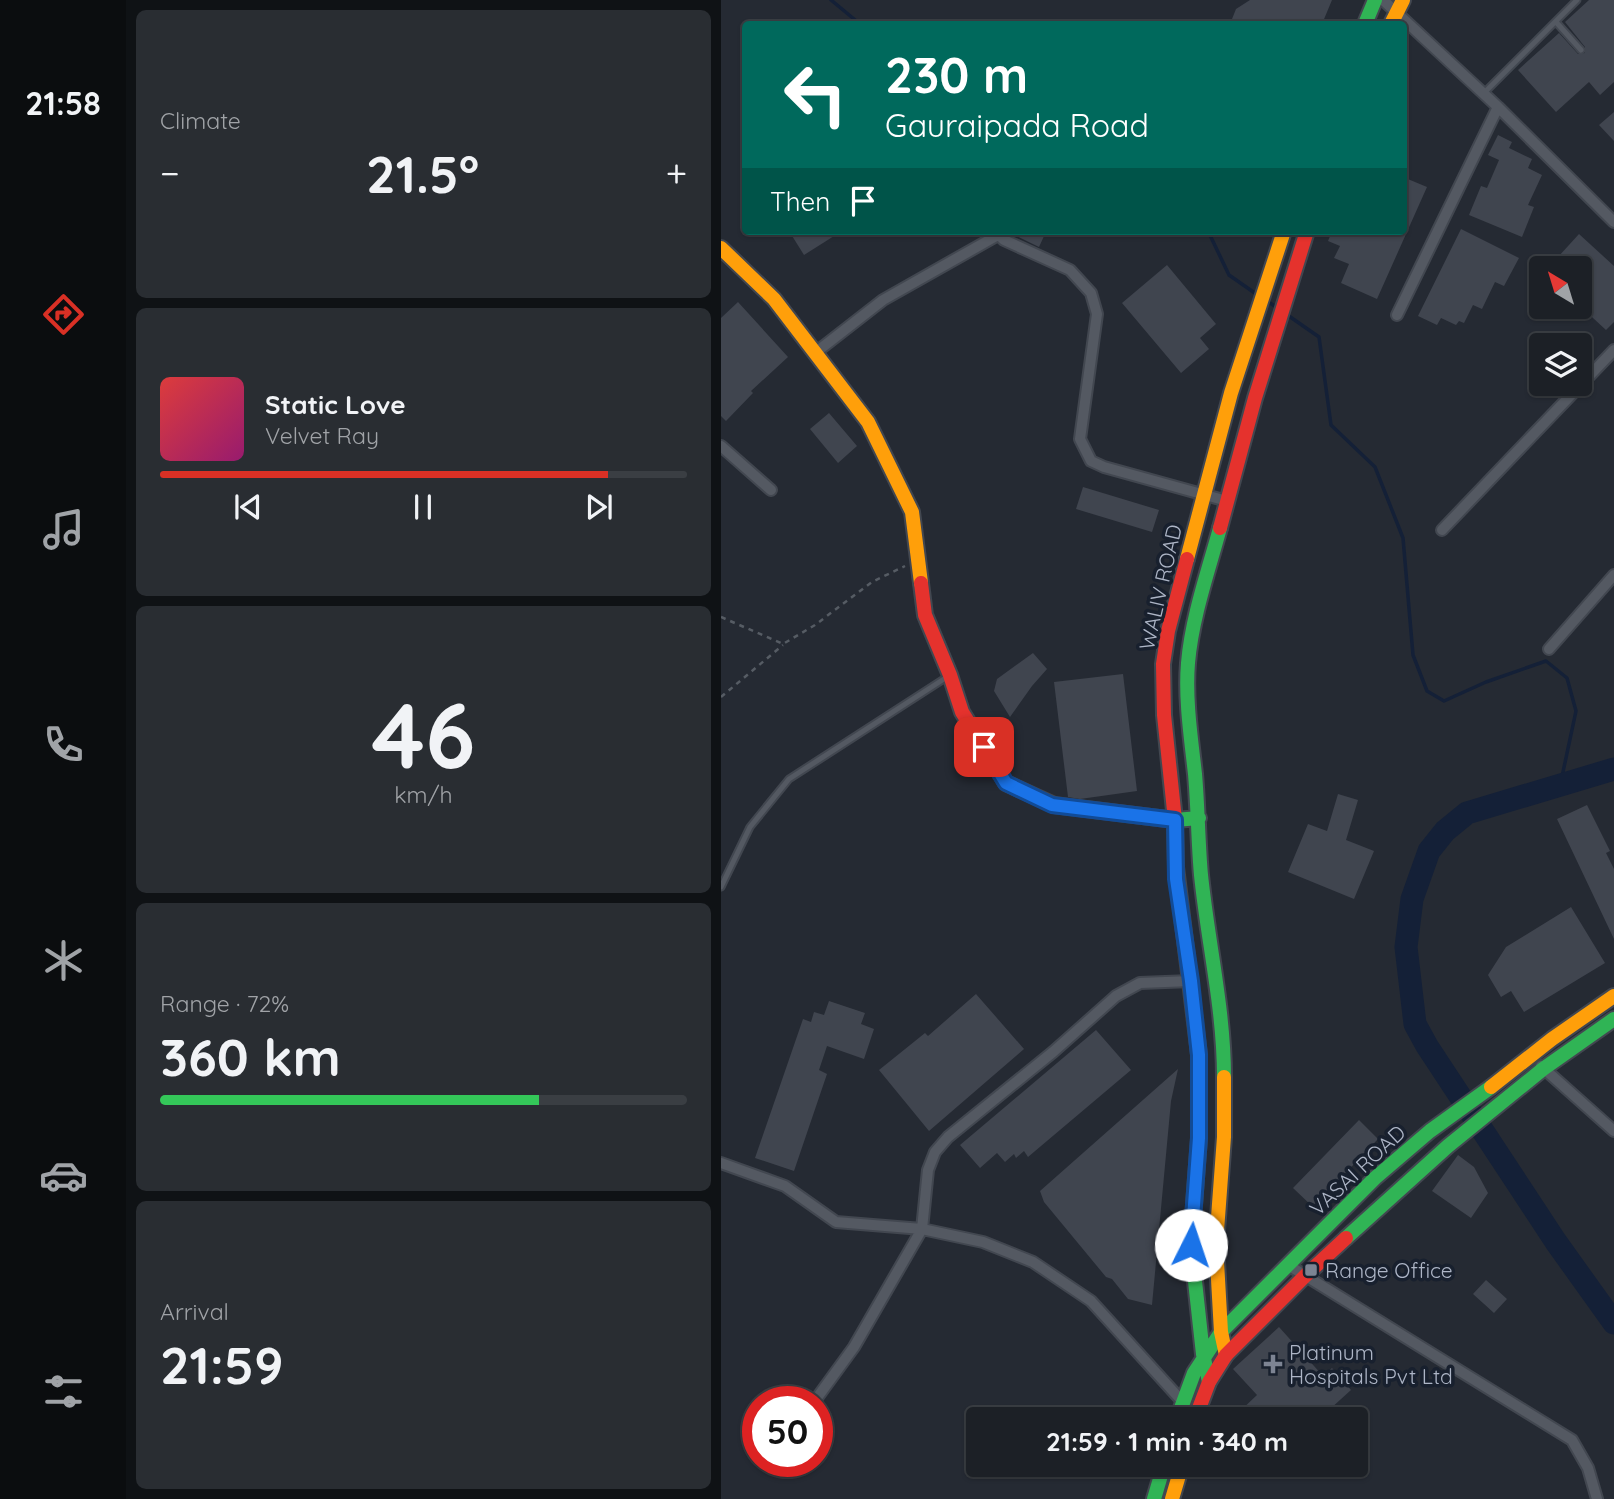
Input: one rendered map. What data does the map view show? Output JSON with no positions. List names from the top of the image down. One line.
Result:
{"streets":{"main road":["WALIV ROAD","VASAI ROAD"]},"crossings":[["WALIV ROAD","VASAI ROAD"]],"places":{"transit":["Range Office"],"health":["Platinum Hospitals Pvt Ltd"]},"north":"top left","page":{"tabs":"21:58","tile":["Climate",["46","km/h"],["Range · 72%","360 km"],["Arrival","21:59"]],"turn":["230 m","Gauraipada Road"],"heat":["−","21.5°","+"],"then":"Then","song":["Static Love","Velvet Ray"],"limit":"50","trip":"21:59 · 1 min · 340 m"}}
